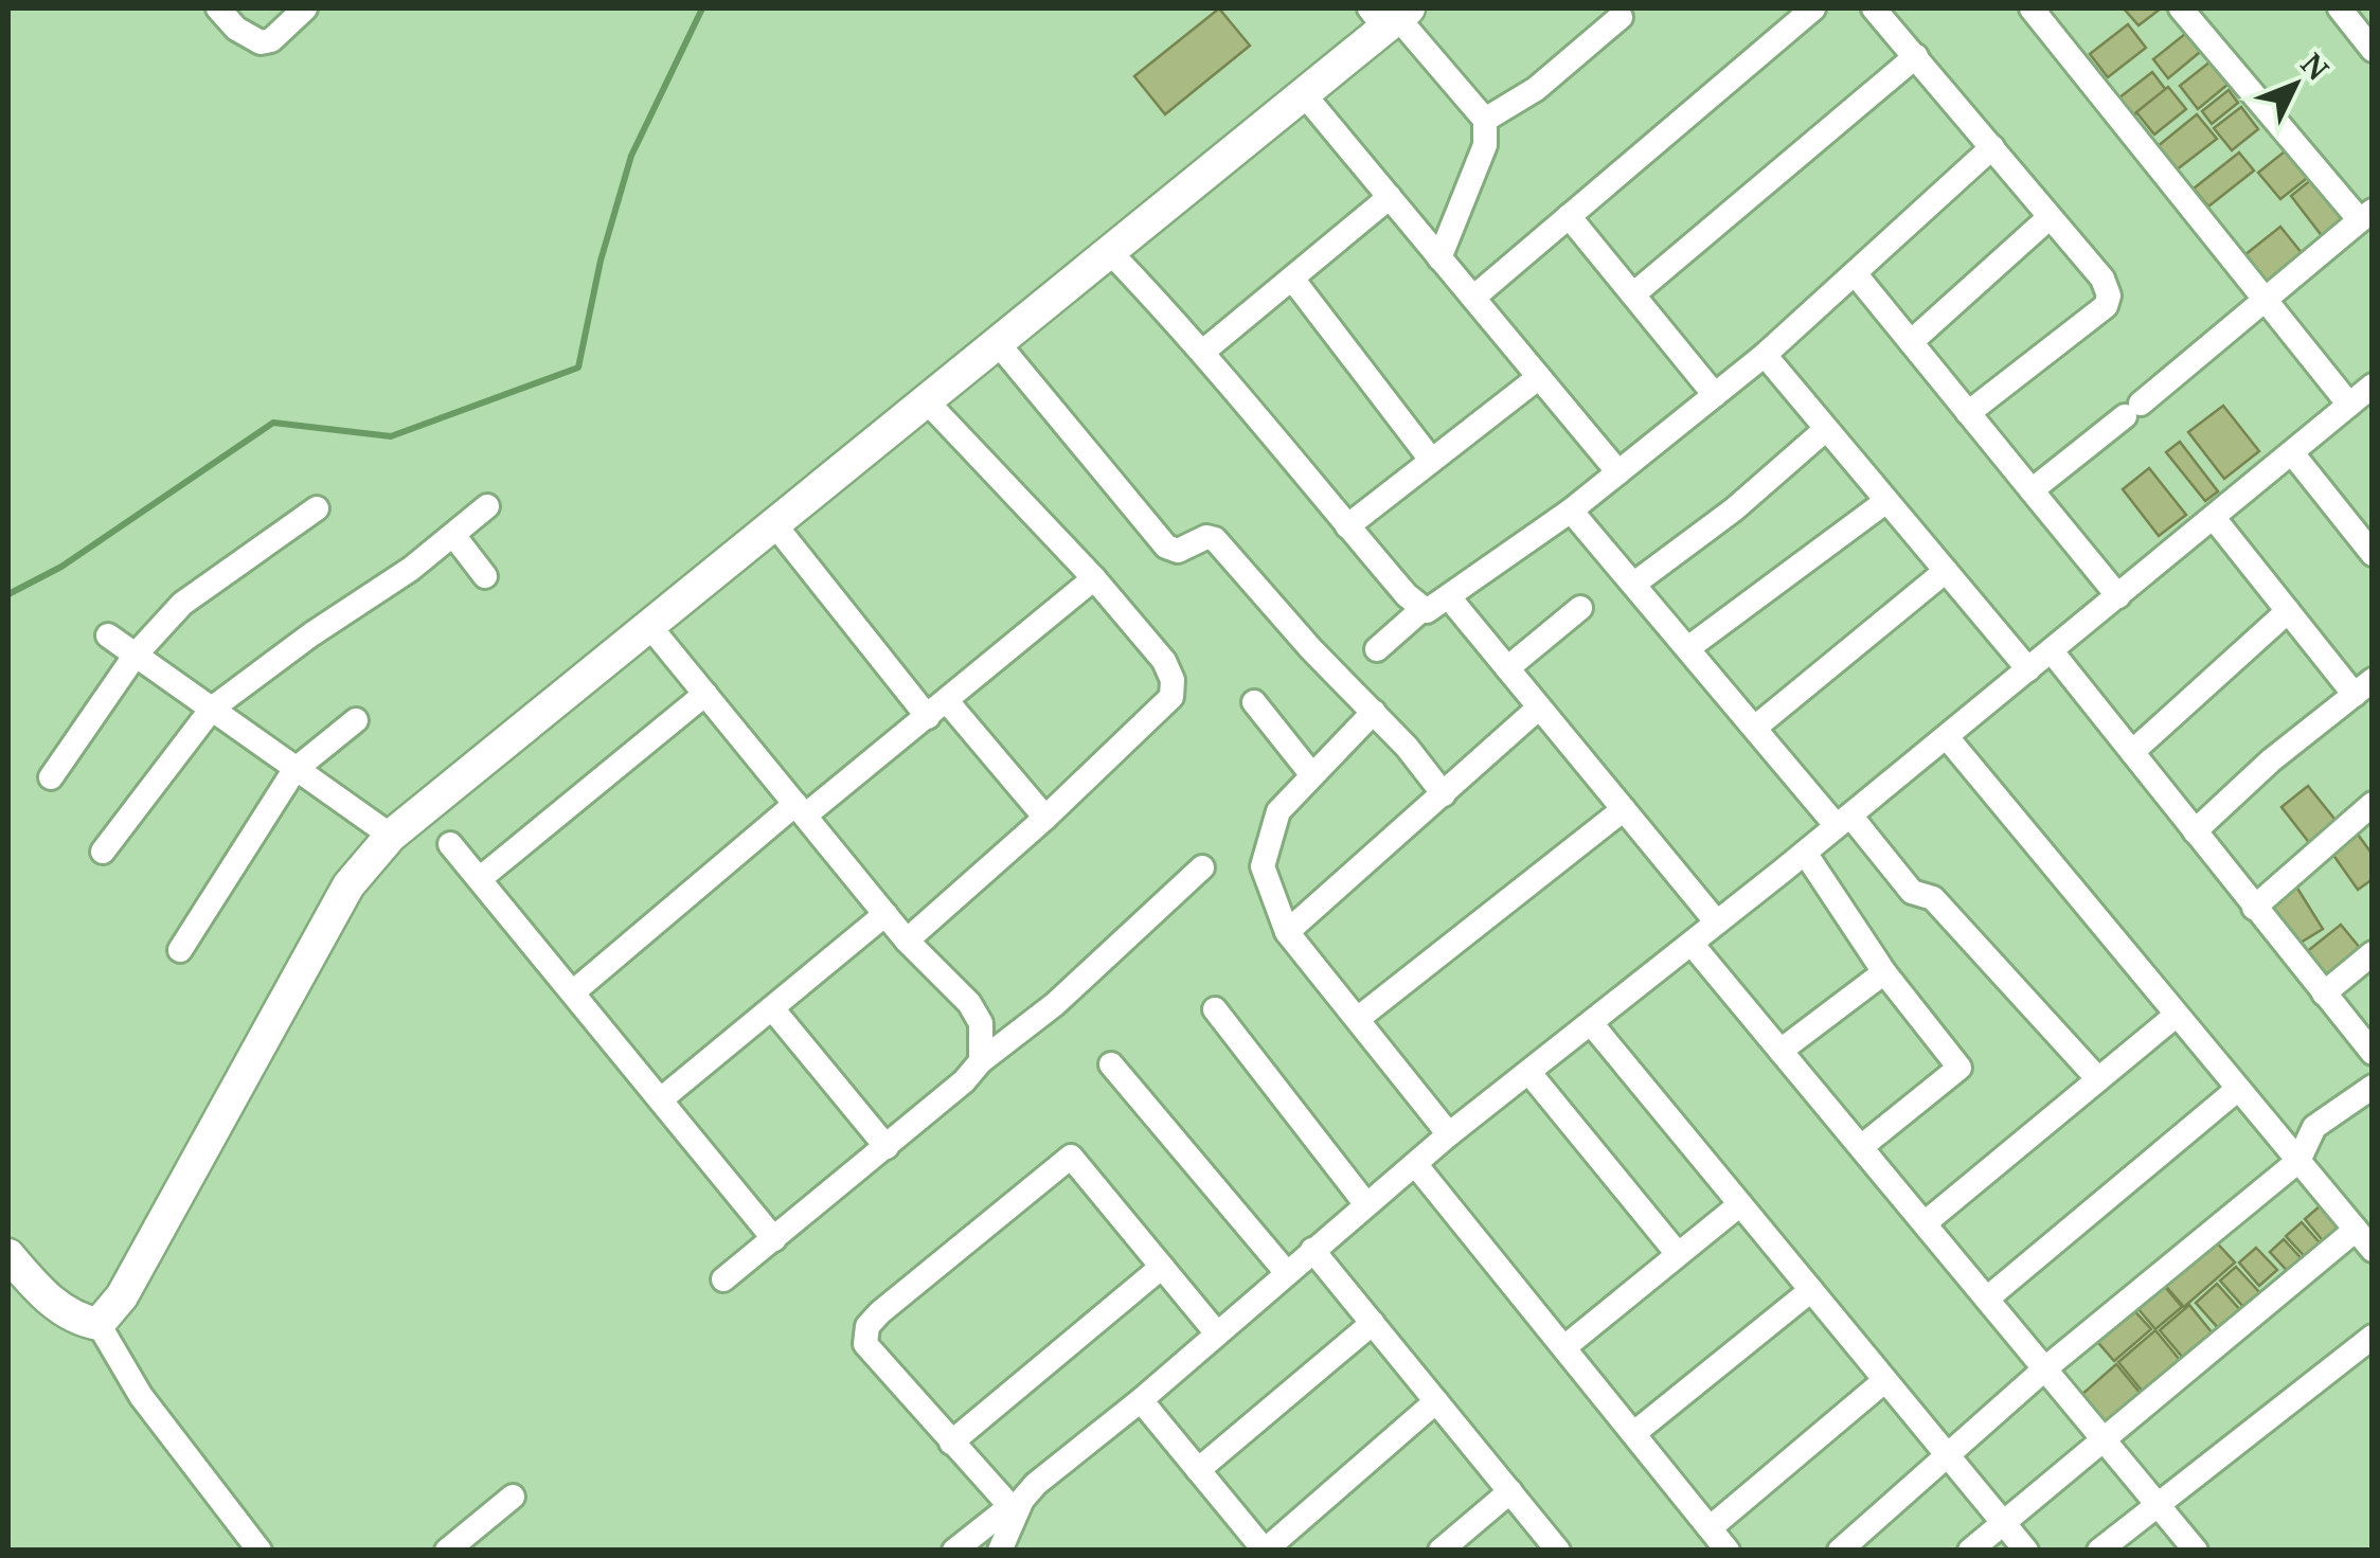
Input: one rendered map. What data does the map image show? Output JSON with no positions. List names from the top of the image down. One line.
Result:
{"north":"top right"}
